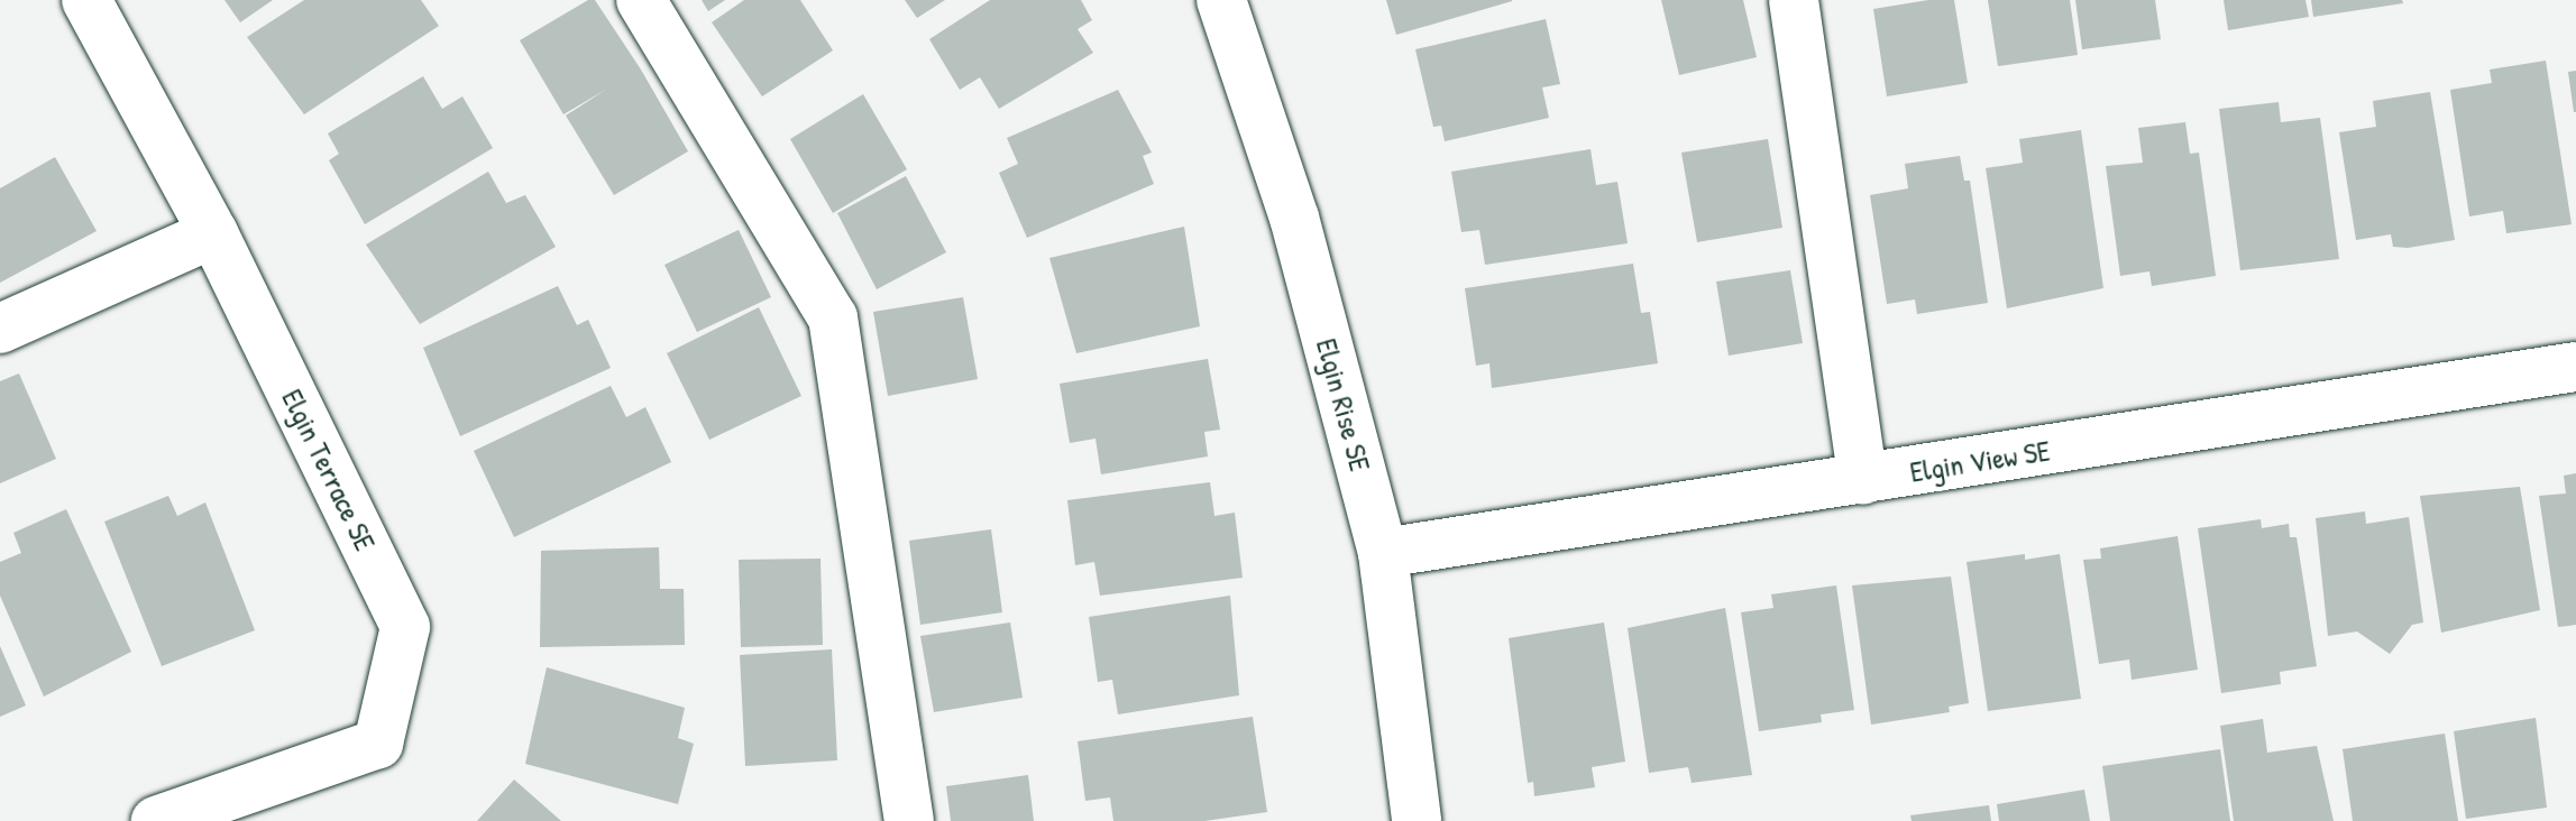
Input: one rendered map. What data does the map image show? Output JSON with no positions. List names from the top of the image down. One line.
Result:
{"streets":{"street":["Elgin Rise SE","Elgin View SE","Elgin Terrace SE"]},"crossings":[["Elgin Rise SE","Elgin View SE"]]}
